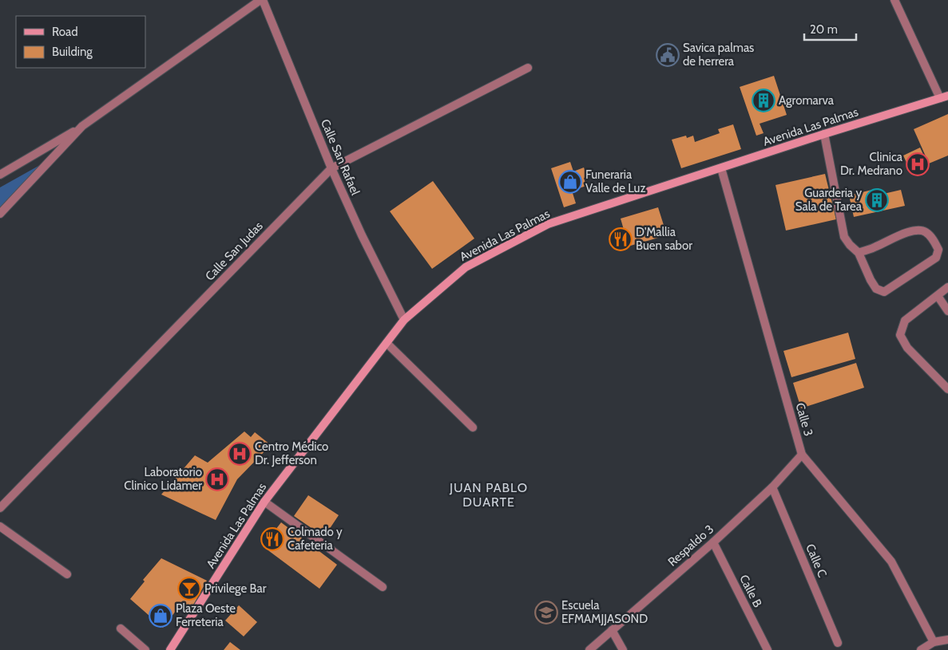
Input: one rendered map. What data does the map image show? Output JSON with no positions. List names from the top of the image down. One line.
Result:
{"streets":{"street":["Avenida Las Palmas","Calle San Rafael","Calle San Judas","Calle 3","Respaldo 3","Calle C","Calle B"]},"crossings":[["Avenida Las Palmas","Calle San Rafael"],["Avenida Las Palmas","Calle 3"],["Calle San Rafael","Calle San Judas"],["Calle 3","Respaldo 3"],["Respaldo 3","Calle C"],["Respaldo 3","Calle B"]],"districts":["JUAN PABLO DUARTE"],"places":{"public building":["Savica palmas de herrera"],"building":["Agromarva","Guarderia y Sala de Tarea"],"hospital":["Clinica Dr. Medrano","Centro Médico Dr. Jefferson","Laboratorio Clinico Lidamer"],"shop":["Funeraria Valle de Luz","Plaza Oeste Ferreteria"],"restaurant":["D'Mallia Buen sabor","Colmado y Cafeteria"],"bar":["Privilege Bar"],"school or university":["Escuela EFMAMJJASOND"]},"legend":["Road","Building"],"scale_bar":"20 m"}
